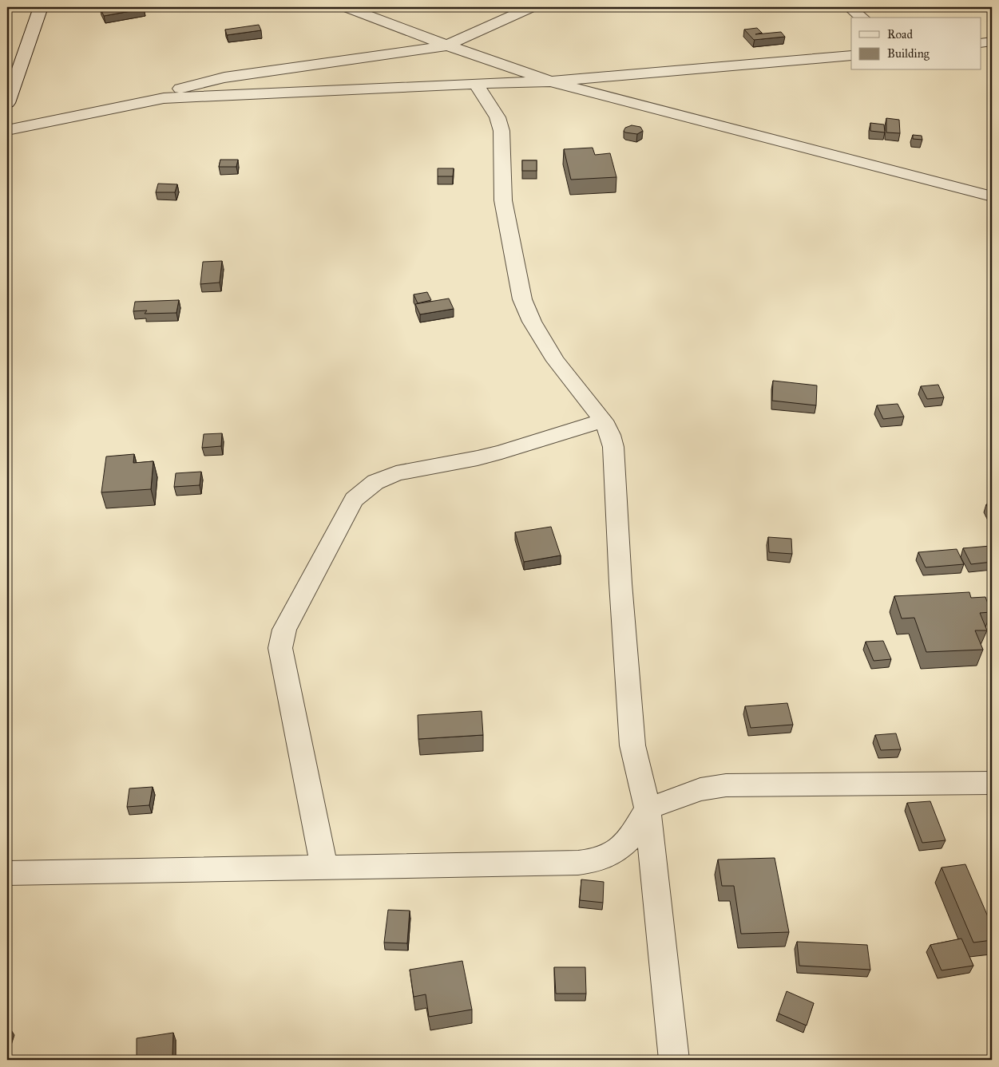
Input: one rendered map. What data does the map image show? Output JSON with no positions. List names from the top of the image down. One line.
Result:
{"legend":["Road","Building"]}
